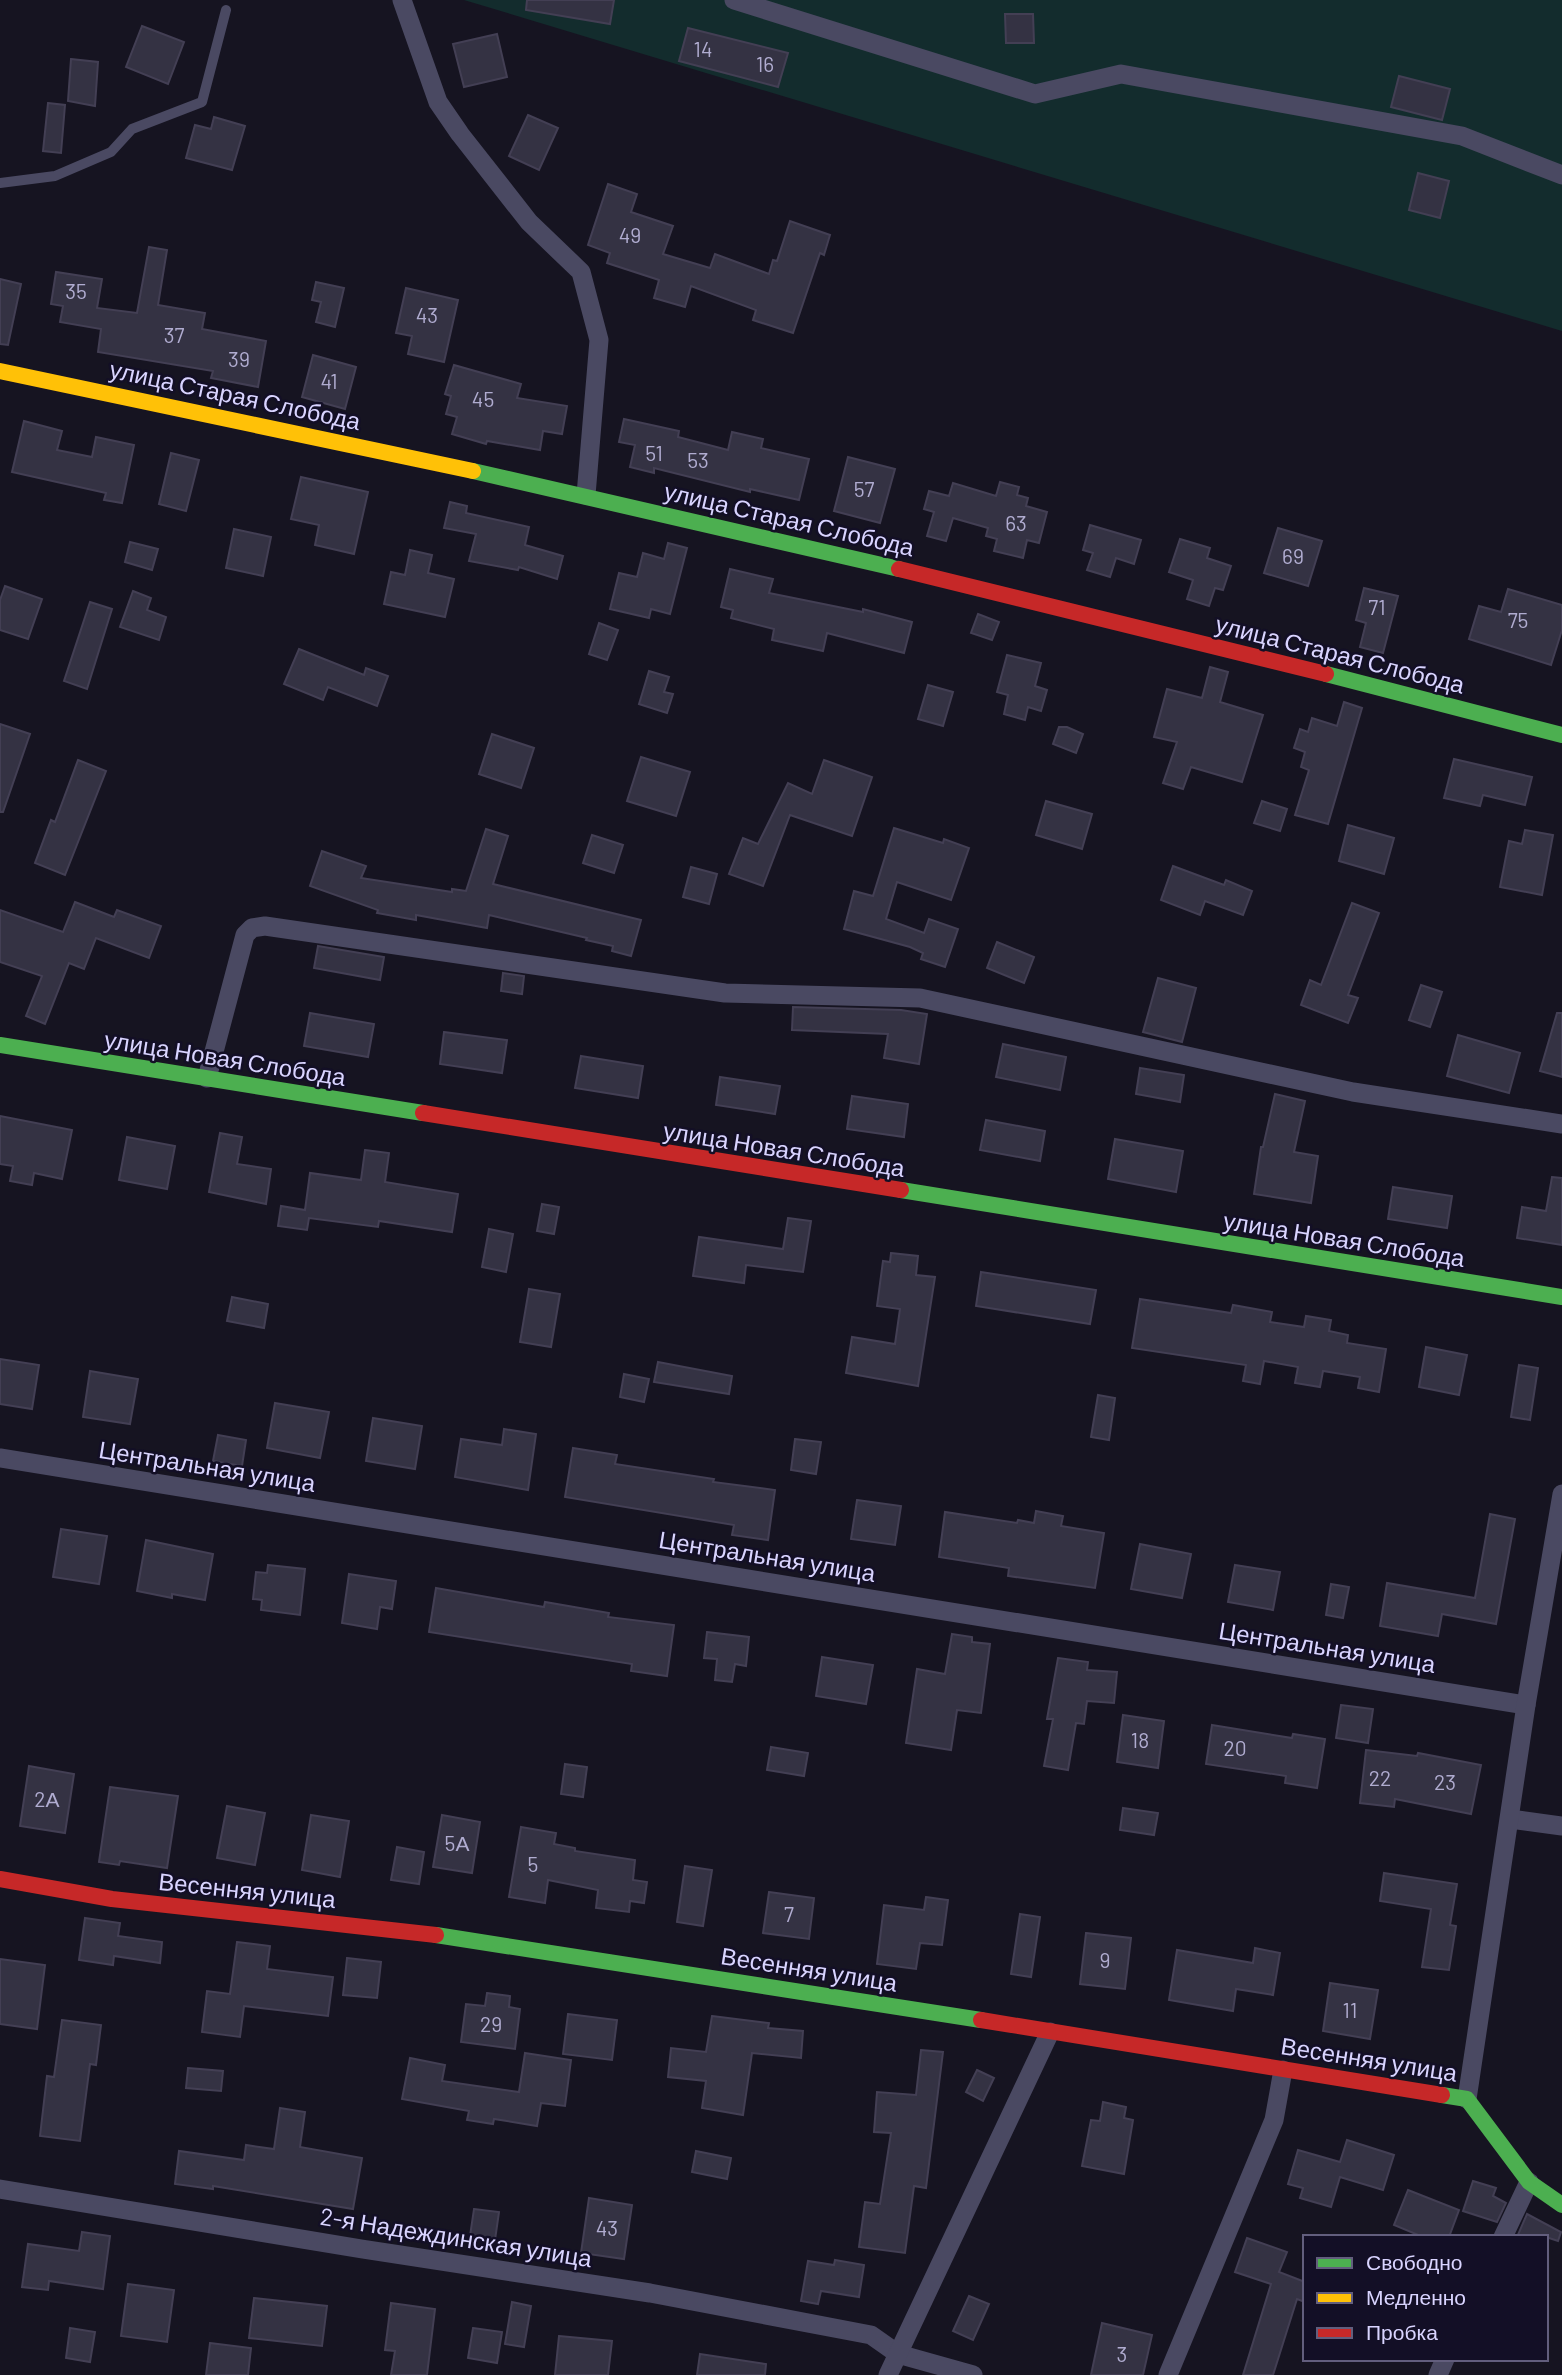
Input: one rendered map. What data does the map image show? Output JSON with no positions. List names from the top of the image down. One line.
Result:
{"streets":{"street":["улица Старая Слобода","улица Новая Слобода","Центральная улица","Весенняя улица","2-я Надеждинская улица"]},"house_numbers":["14","16","49","35","43","37","39","41","45","51","53","57","63","69","71","75","18","20","22","23","2А","5А","5","7","9","11","29","43","3"],"legend":["Свободно","Медленно","Пробка"]}
